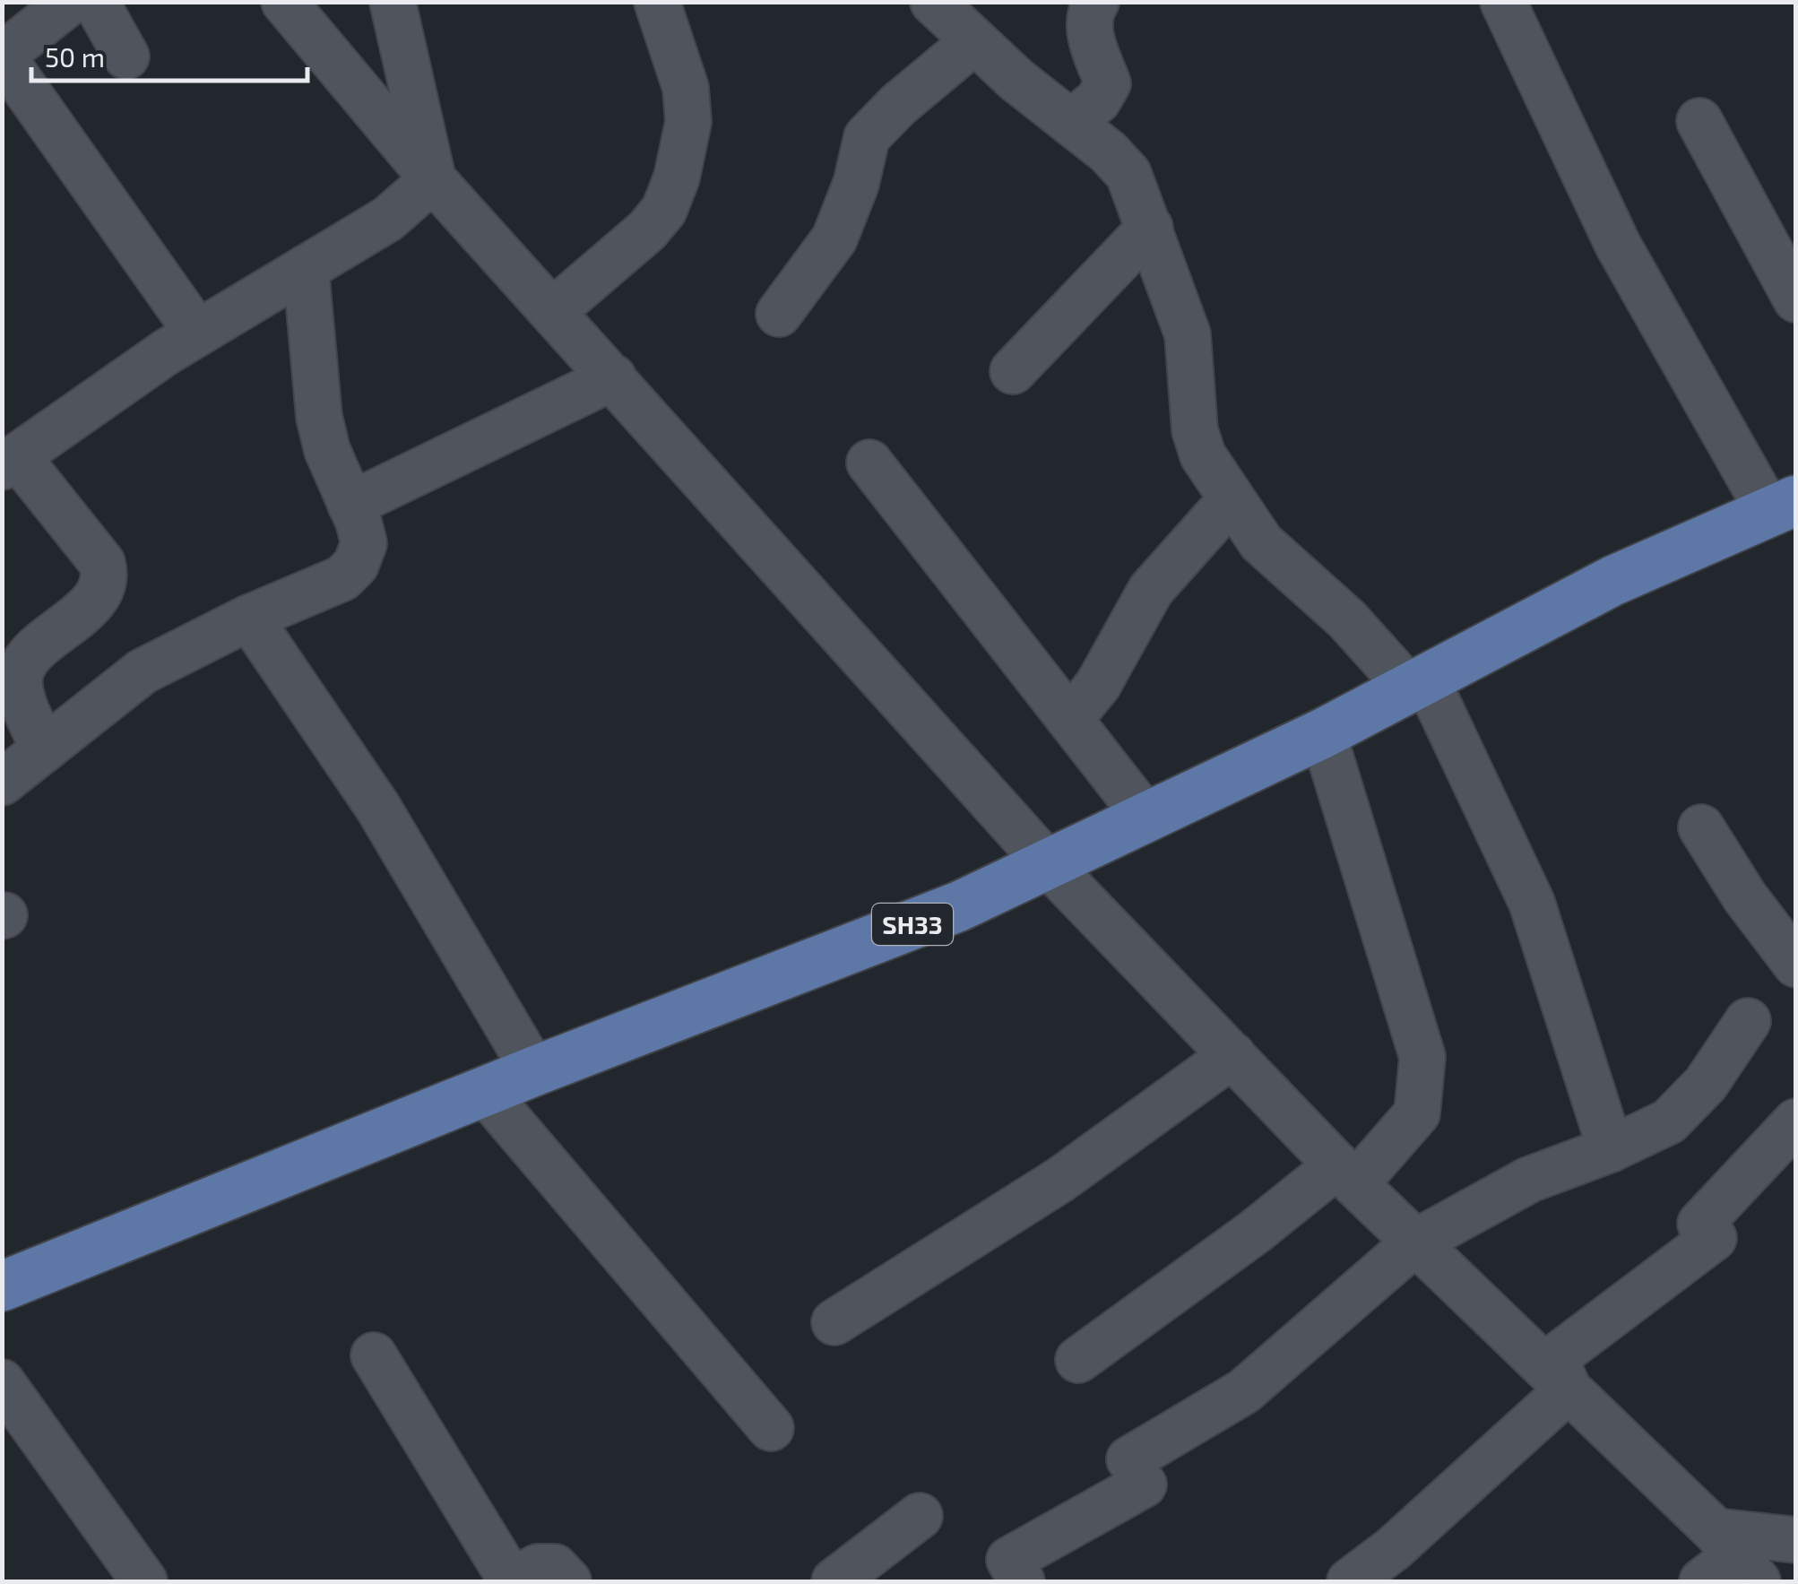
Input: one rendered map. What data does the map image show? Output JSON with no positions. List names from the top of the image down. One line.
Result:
{"streets":{"main road":["SH33"]},"scale_bar":"50 m"}
